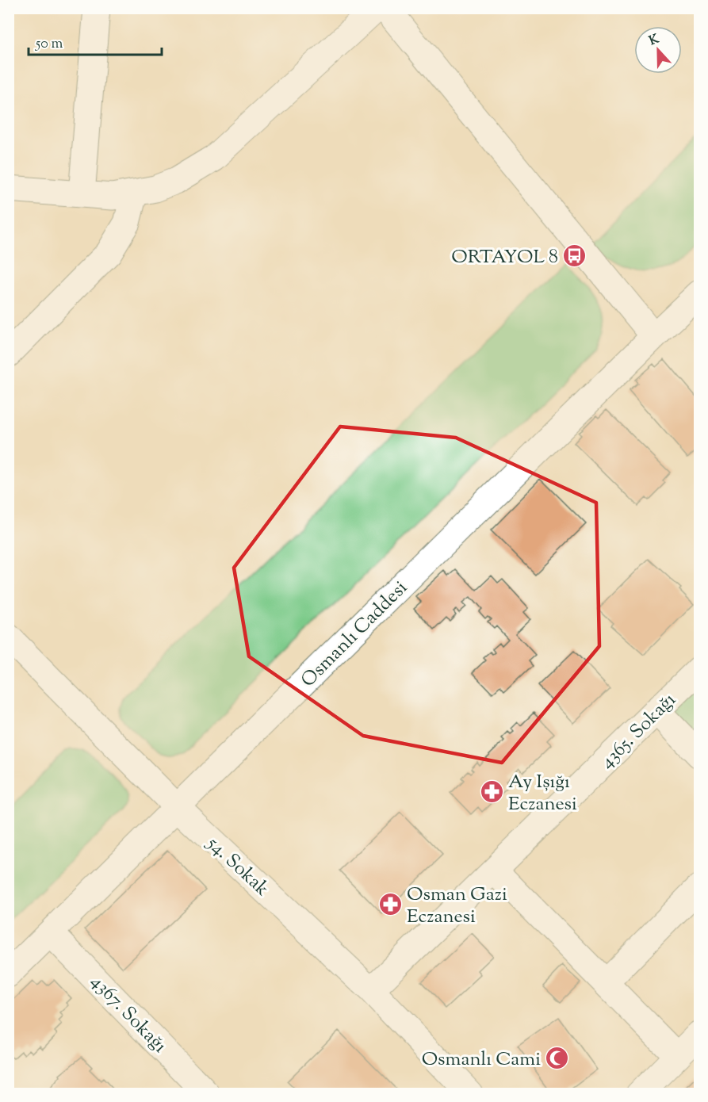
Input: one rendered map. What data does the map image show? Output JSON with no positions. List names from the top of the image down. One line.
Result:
{"streets":{"street":["Osmanlı Caddesi","4365. Sokağı","54. Sokak","4367. Sokağı"]},"crossings":[["Osmanlı Caddesi","54. Sokak"],["Osmanlı Caddesi","4367. Sokağı"],["4365. Sokağı","54. Sokak"]],"places":{"bus stop":["ORTAYOL 8"],"pharmacy":["Ay Işığı Eczanesi","Osman Gazi Eczanesi"],"mosque":["Osmanlı Cami"]},"scale_bar":"50 m","north":"top"}
